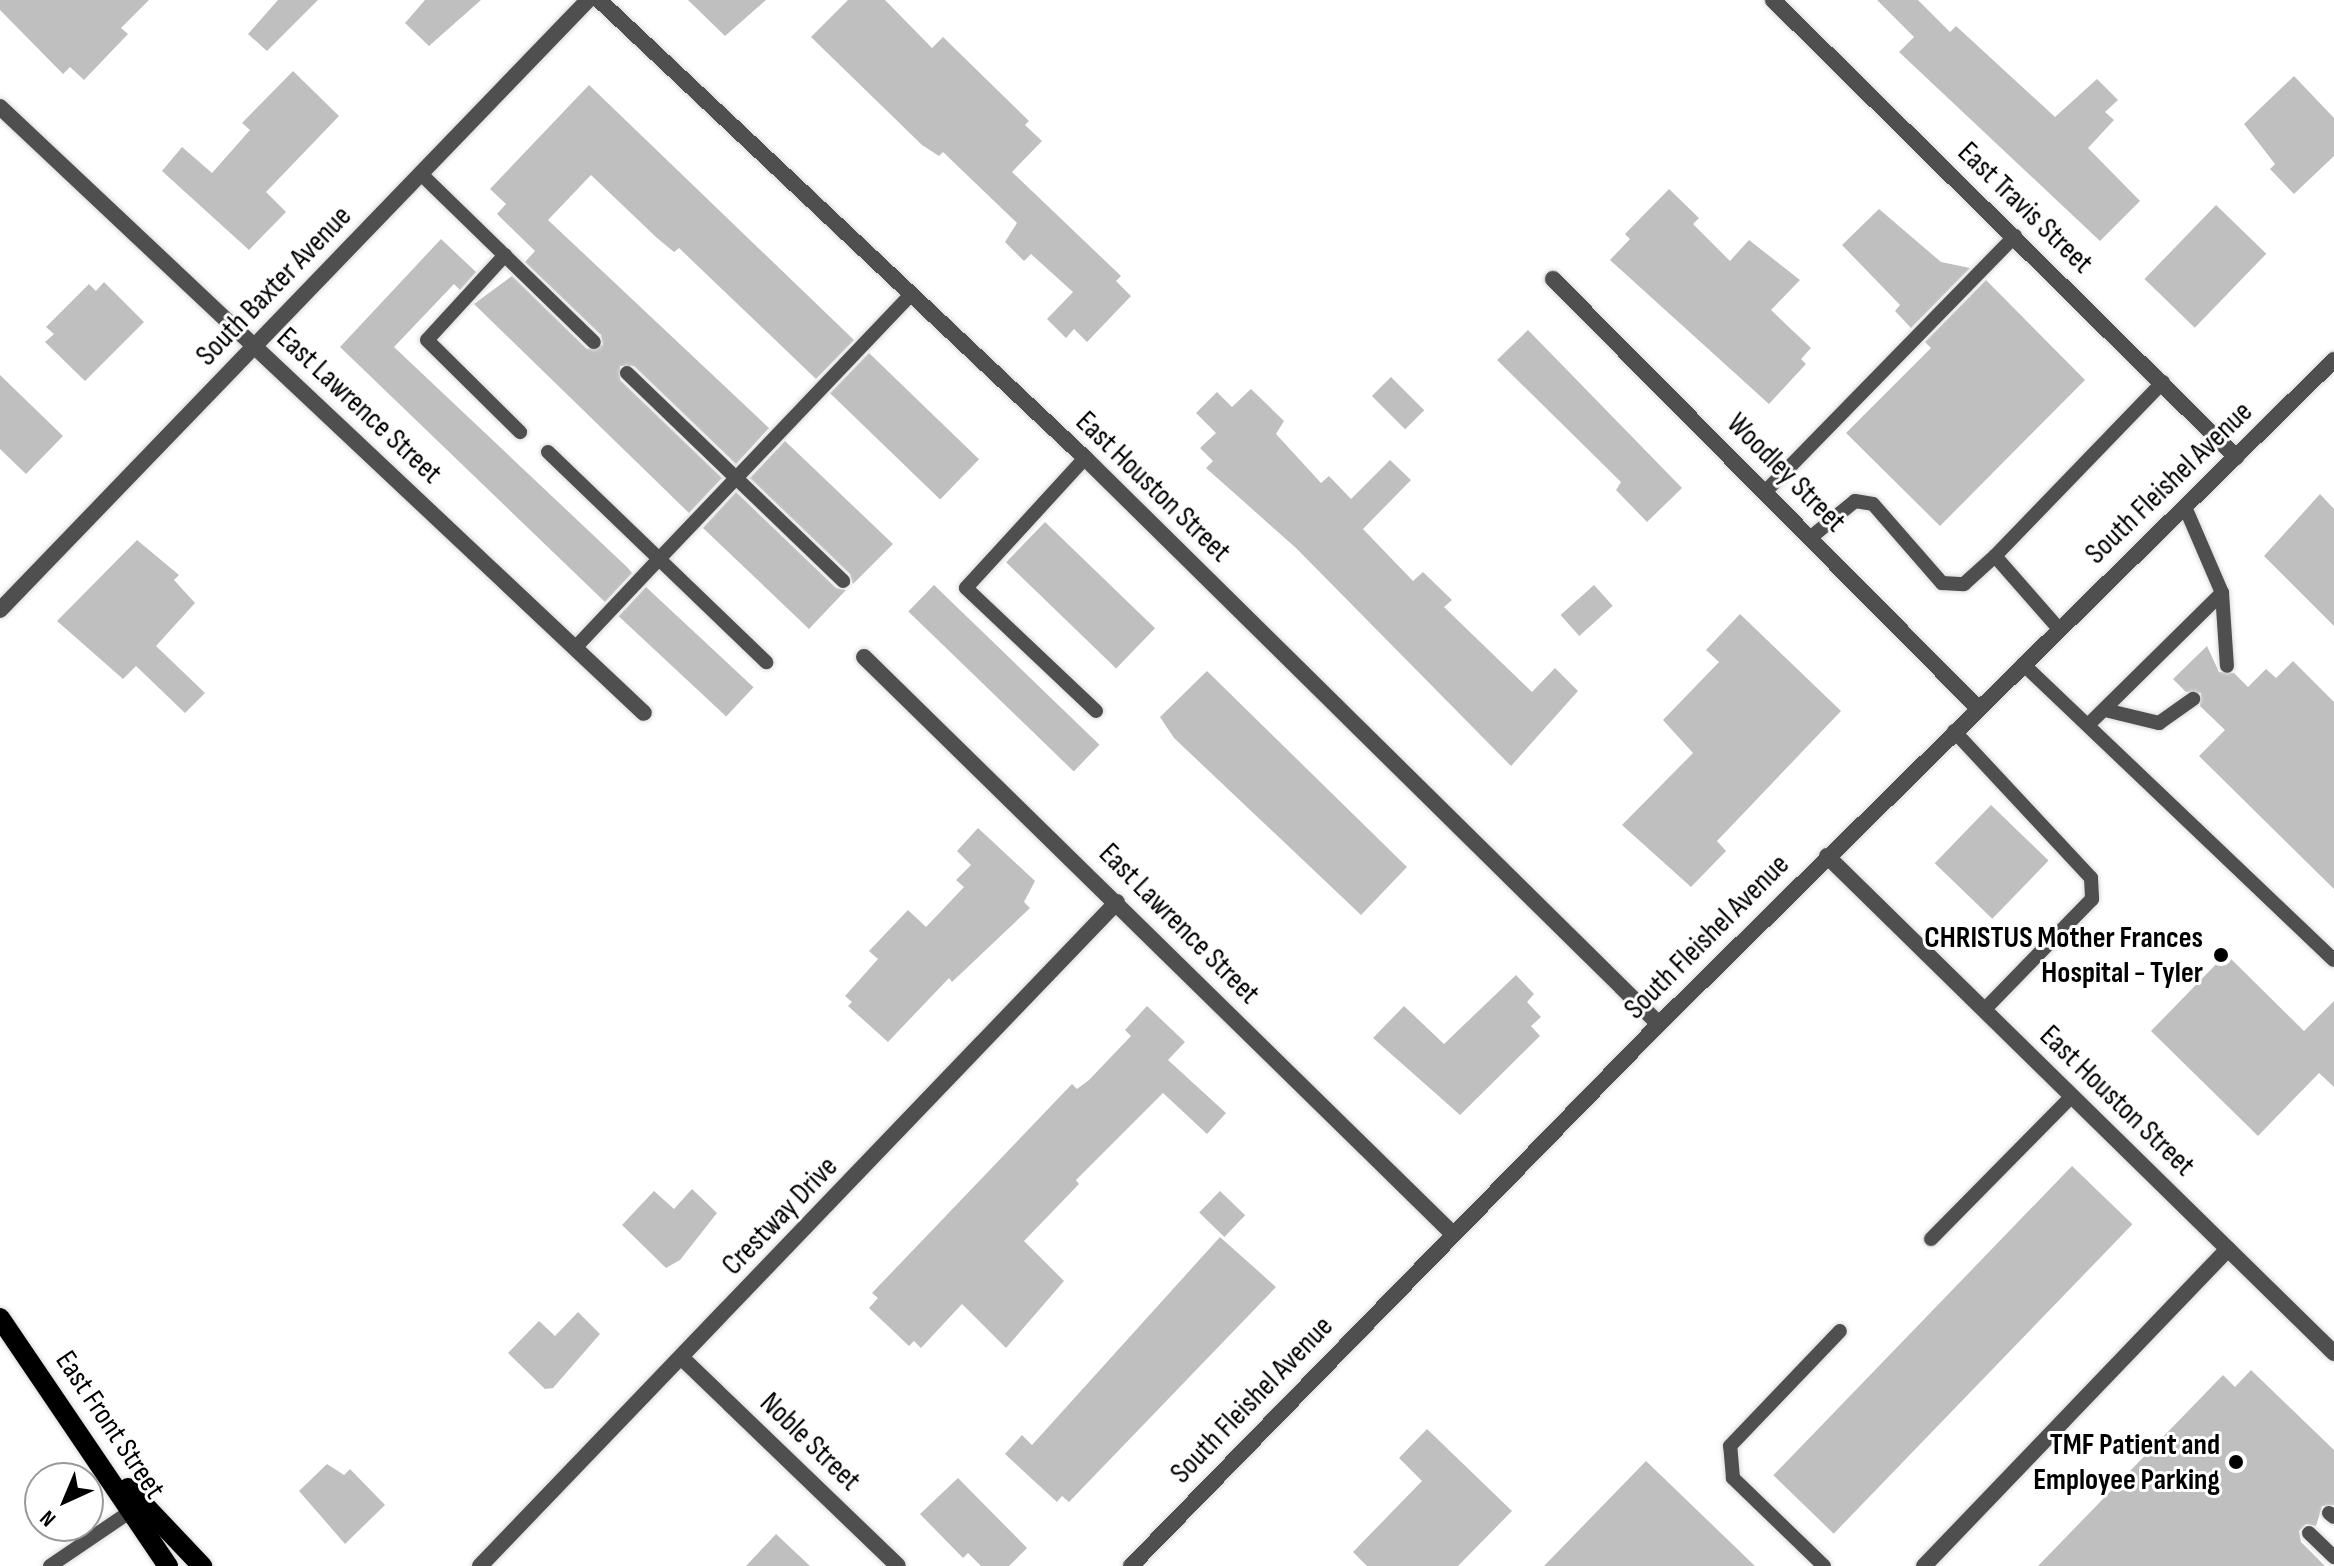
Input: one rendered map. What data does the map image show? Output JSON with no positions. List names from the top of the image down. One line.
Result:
{"streets":{"main road":["East Front Street"],"street":["East Travis Street","South Baxter Avenue","East Lawrence Street","Woodley Street","South Fleishel Avenue","East Houston Street","Crestway Drive","Noble Street"]},"crossings":[["East Travis Street","South Fleishel Avenue"],["South Baxter Avenue","East Lawrence Street"],["East Lawrence Street","South Fleishel Avenue"],["East Lawrence Street","Crestway Drive"],["Woodley Street","South Fleishel Avenue"],["South Fleishel Avenue","East Houston Street"],["Crestway Drive","Noble Street"]],"places":["CHRISTUS Mother Frances Hospital - Tyler","TMF Patient and Employee Parking"],"north":"bottom left"}
